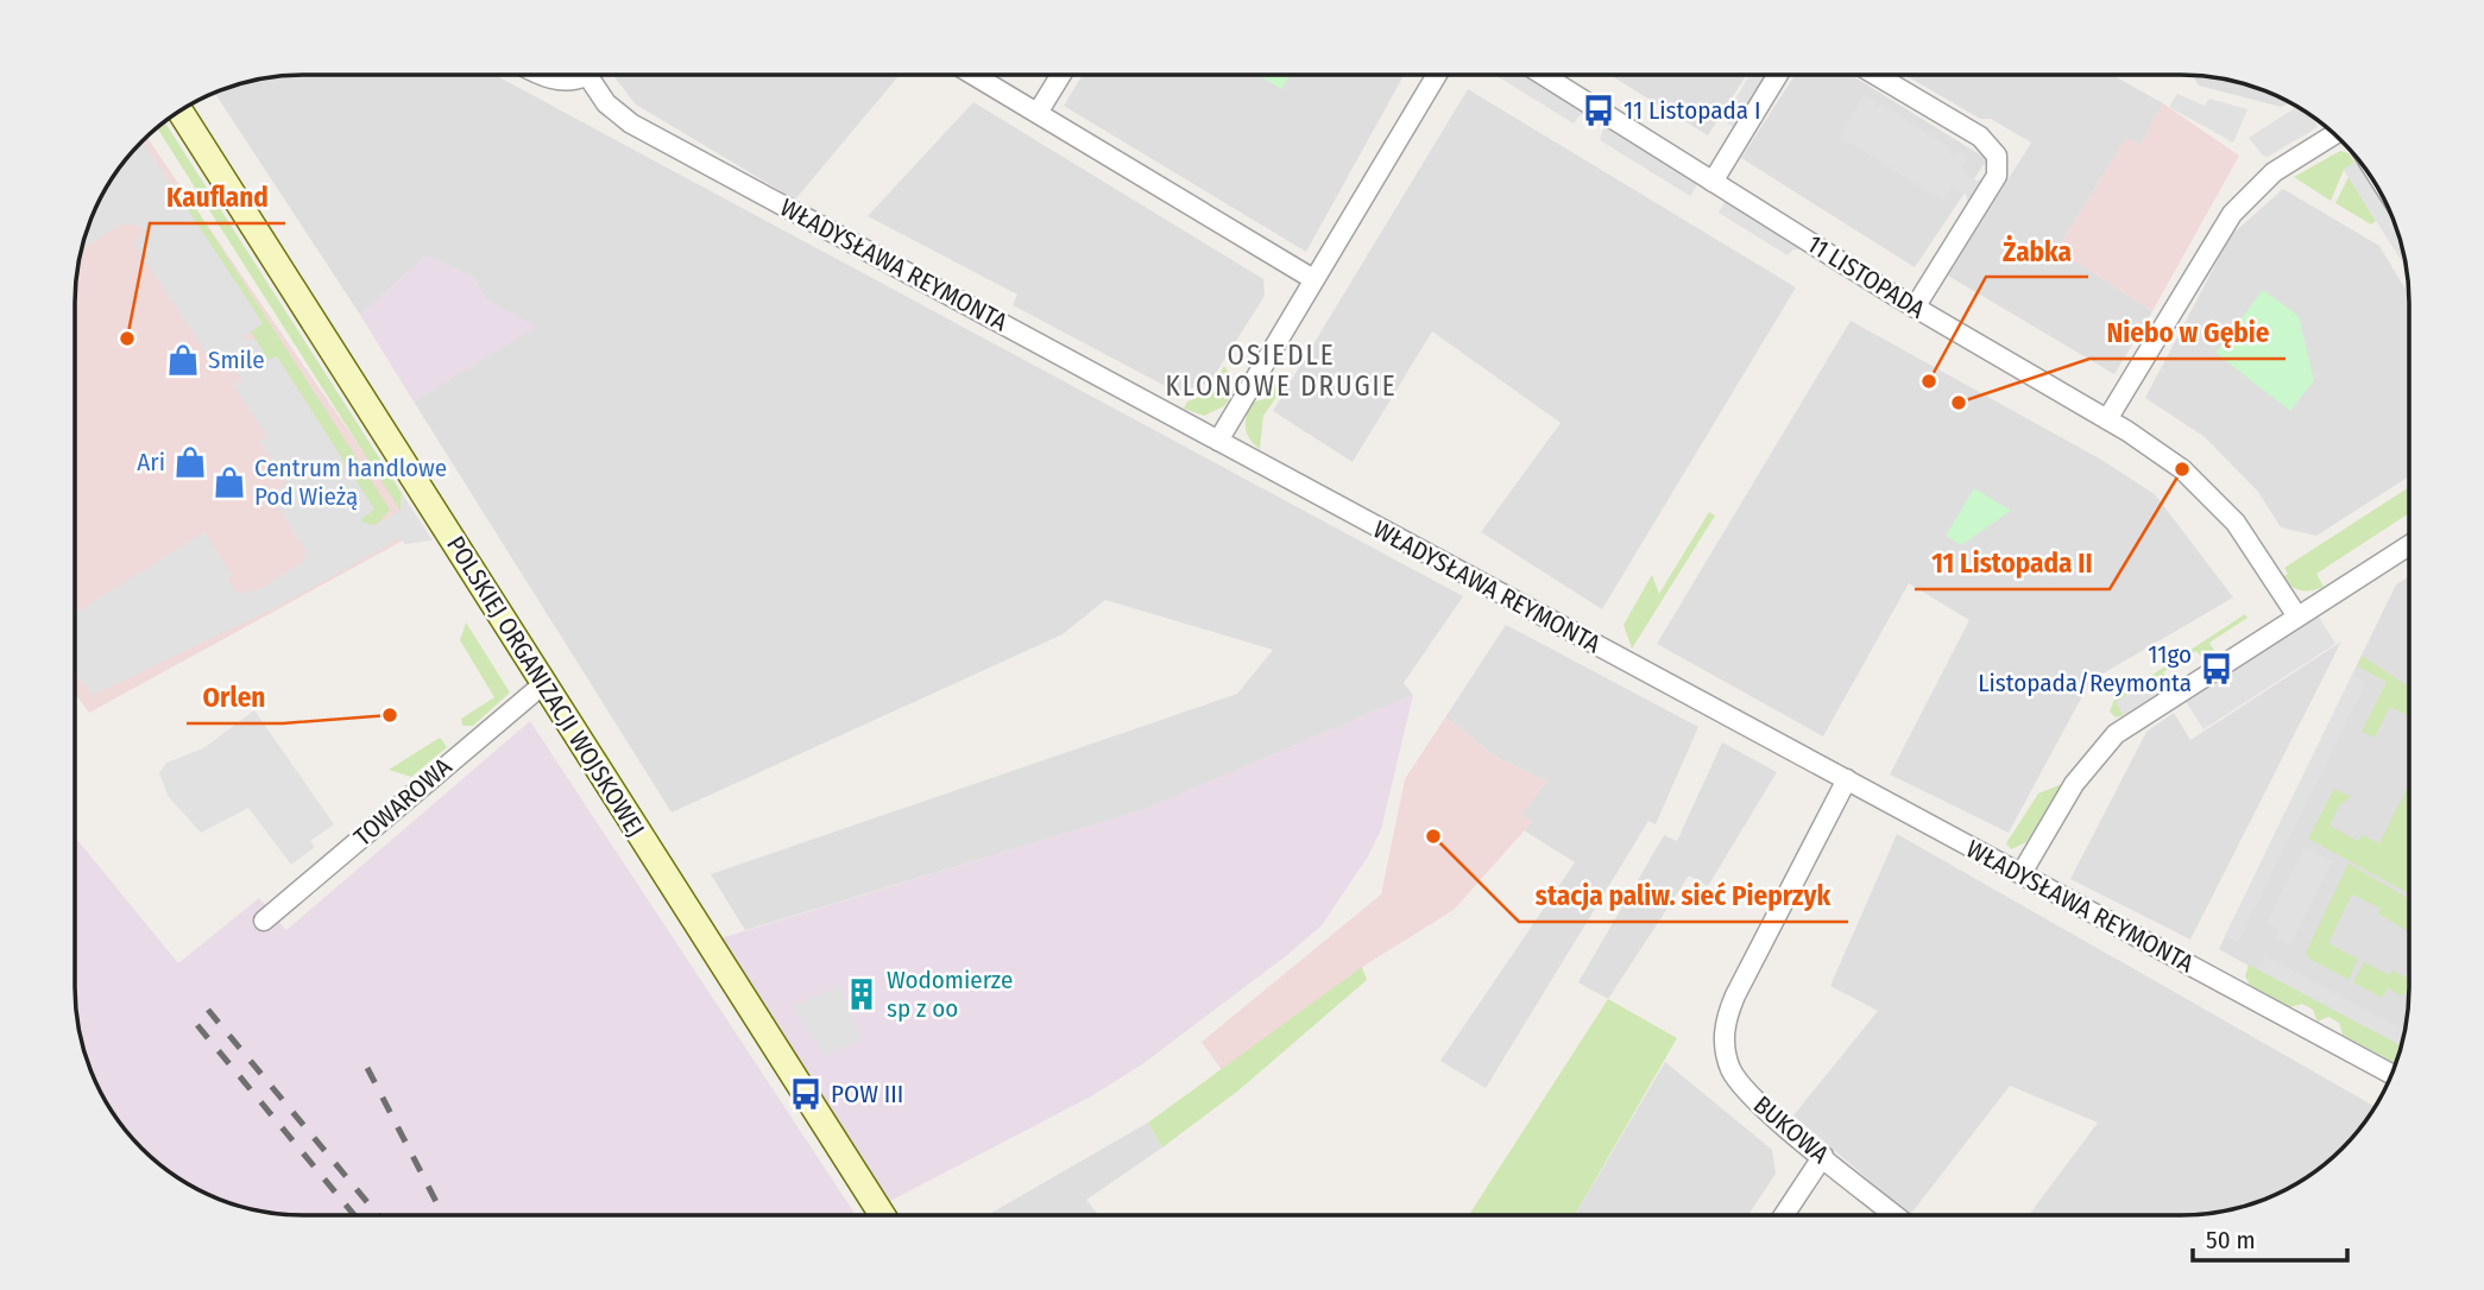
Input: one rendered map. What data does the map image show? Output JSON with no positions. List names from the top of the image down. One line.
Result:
{"streets":{"main road":["POLSKIEJ ORGANIZACJI WOJSKOWEJ"],"street":["WŁADYSŁAWA REYMONTA","11 LISTOPADA","TOWAROWA","BUKOWA"]},"crossings":[["WŁADYSŁAWA REYMONTA","BUKOWA"],["POLSKIEJ ORGANIZACJI WOJSKOWEJ","TOWAROWA"]],"districts":["OSIEDLE KLONOWE DRUGIE"],"places":{"bus stop":["11 Listopada I","11go Listopada/Reymonta","POW III"],"other":["Kaufland","Żabka","Niebo w Gębie","11 Listopada II","Orlen","stacja paliw. sieć Pieprzyk"],"shop":["Smile","Ari","Centrum handlowe Pod Wieżą"],"building":["Wodomierze sp z oo"]},"scale_bar":"50 m"}
